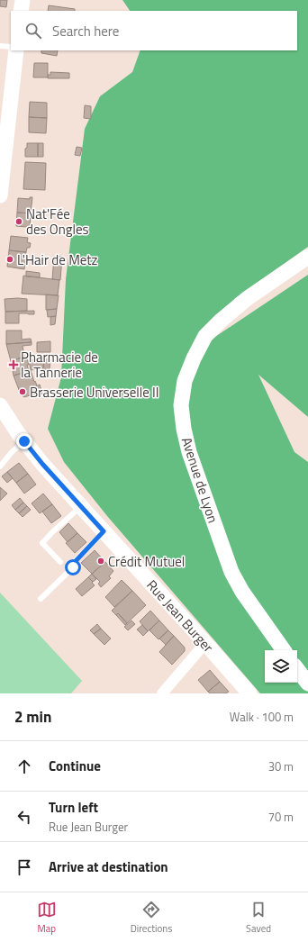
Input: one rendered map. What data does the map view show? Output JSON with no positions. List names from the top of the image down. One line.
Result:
{"streets":{"main road":["Avenue de Lyon","Rue Jean Burger"]},"places":{"other":["Nat'Fée des Ongles","L'Hair de Metz","Brasserie Universelle II","Crédit Mutuel"],"health":["Pharmacie de la Tannerie"]},"page":{"search":"Search here","heading":["2 min","Walk · 100 m"],"list":[["Continue","30 m"],["Turn left","Rue Jean Burger","70 m"],"Arrive at destination"],"nav":["Map","Directions","Saved"]}}
